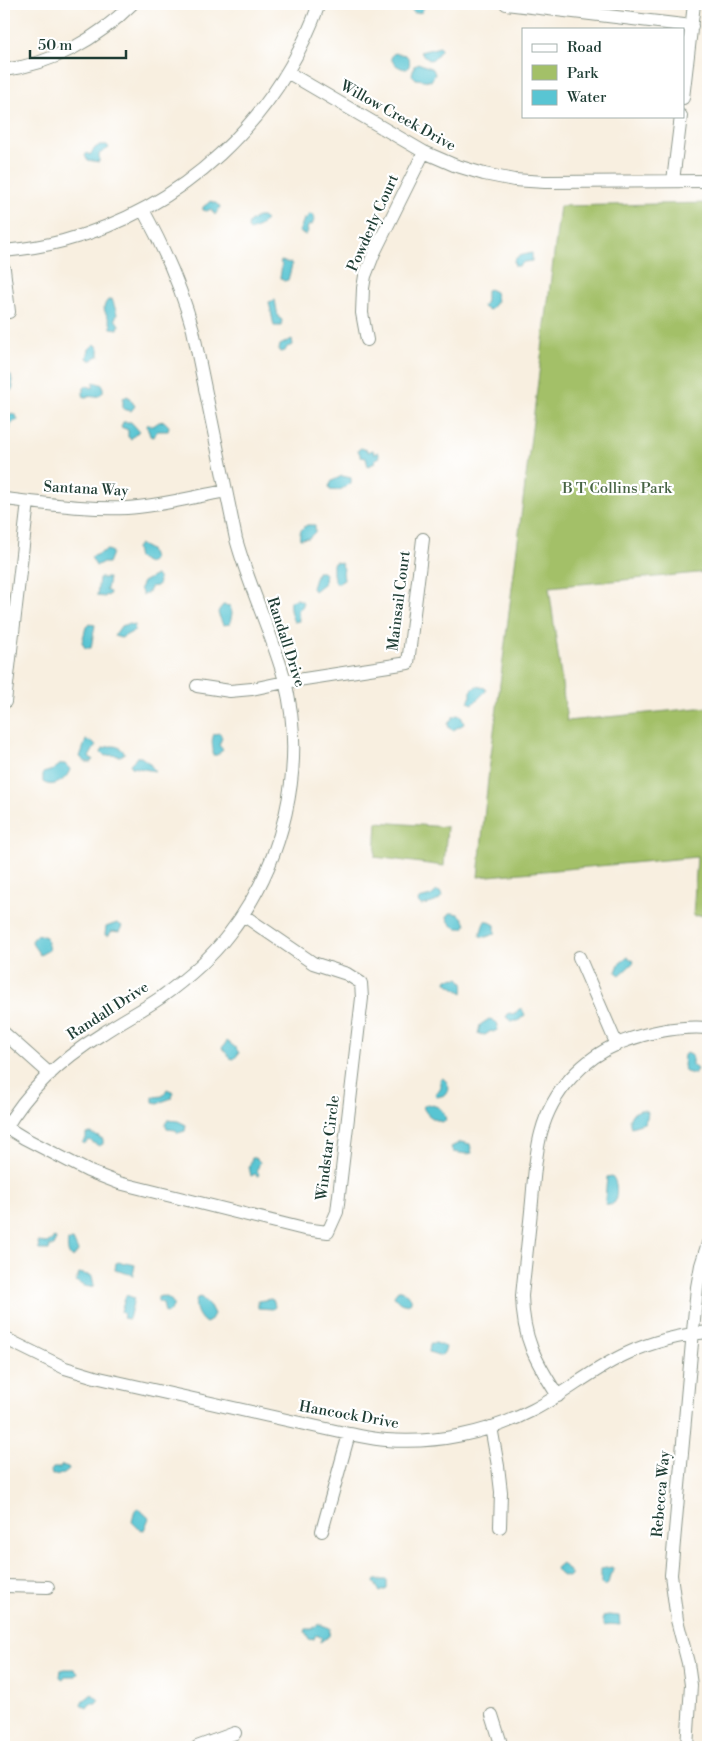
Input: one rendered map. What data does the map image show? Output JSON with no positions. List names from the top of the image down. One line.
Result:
{"streets":{"street":["Willow Creek Drive","Powderly Court","Santana Way","Mainsail Court","Randall Drive","Windstar Circle","Hancock Drive","Rebecca Way"]},"crossings":[["Willow Creek Drive","Powderly Court"],["Santana Way","Randall Drive"],["Mainsail Court","Randall Drive"],["Randall Drive","Windstar Circle"],["Hancock Drive","Rebecca Way"]],"parks":["B T Collins Park"],"legend":["Road","Park","Water"],"scale_bar":"50 m"}
